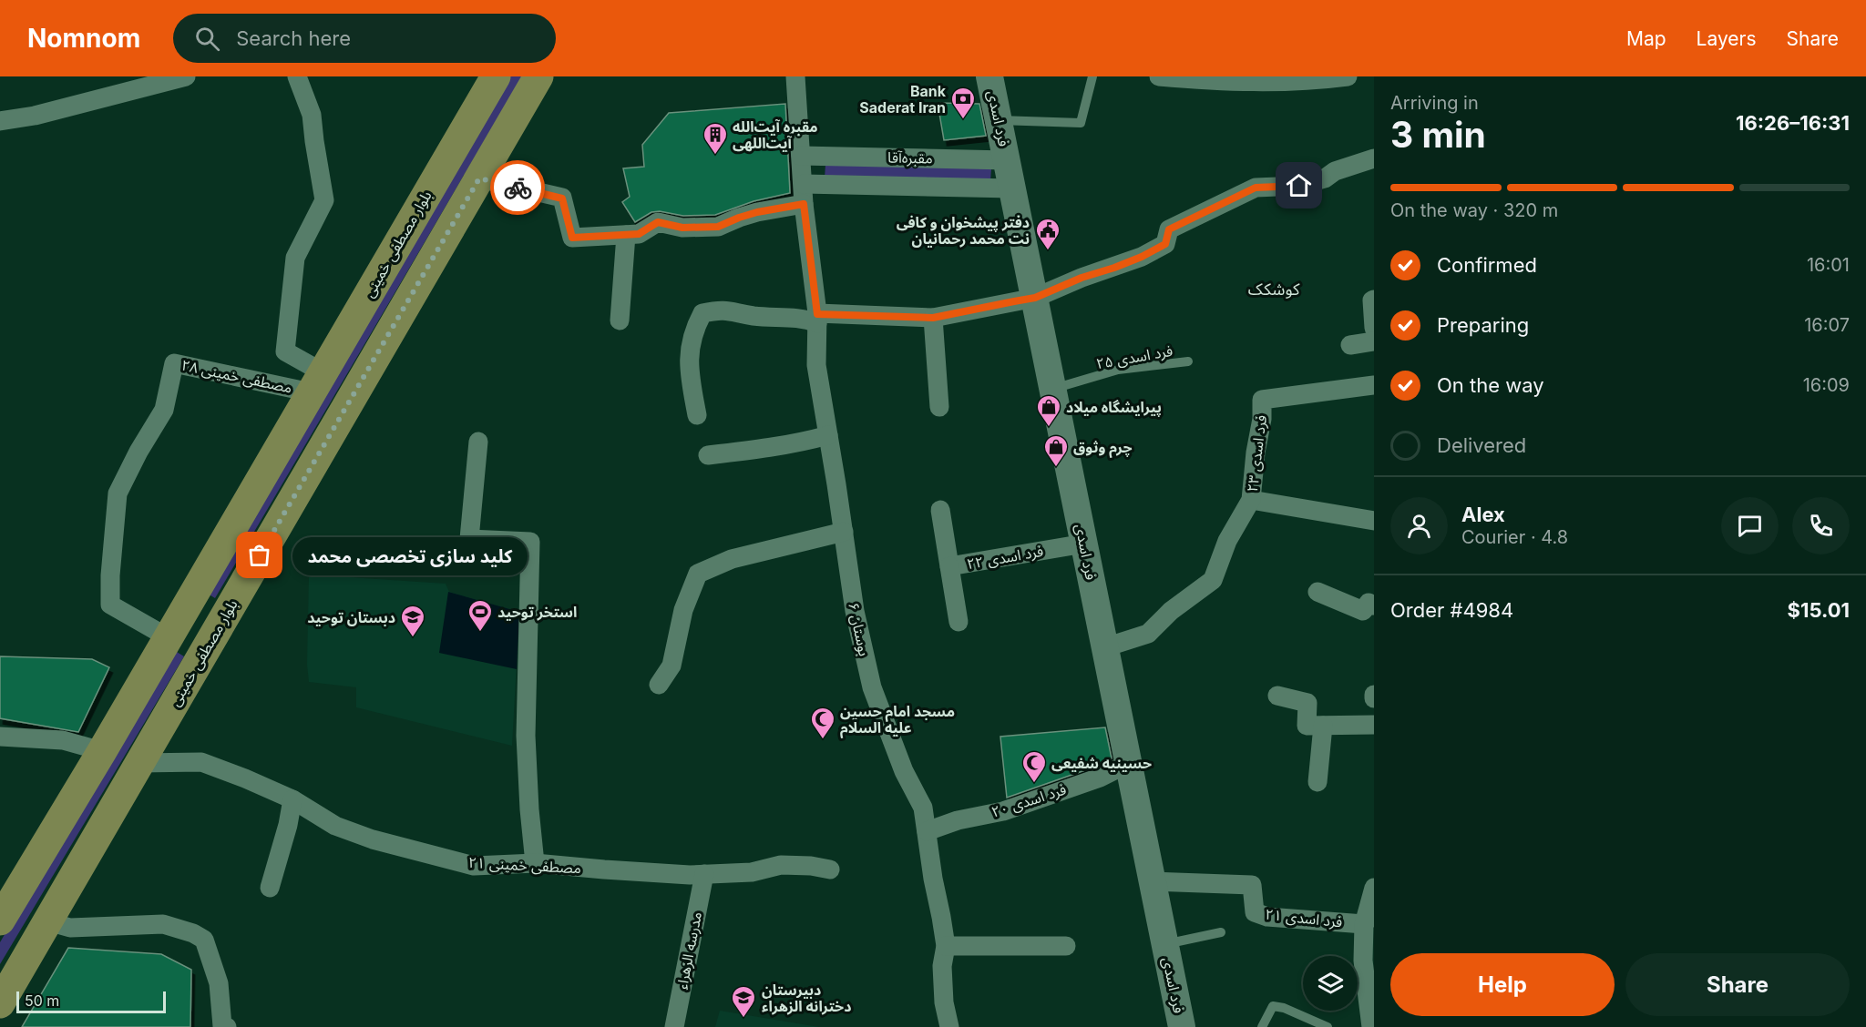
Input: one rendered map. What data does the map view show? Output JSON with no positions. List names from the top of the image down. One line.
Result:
{"streets":{"main road":["فرد اسدی","بلوار مصطفی خمینی"],"street":["مقبره‌آقا","مصطفی خمینی ۲۸","فرد اسدی ۲۳","فرد اسدی ۲۲","بوستان ۶","فرد اسدی ۲۰","مصطفی خمینی ۲۱","فرد اسدی ۲۱","مدرسه الزهراء"],"lane":["فرد اسدی ۲۵"]},"crossings":[["فرد اسدی","مقبره‌آقا"],["فرد اسدی","فرد اسدی ۲۵"],["فرد اسدی","فرد اسدی ۲۳"],["فرد اسدی","فرد اسدی ۲۲"],["فرد اسدی","فرد اسدی ۲۰"],["فرد اسدی","فرد اسدی ۲۱"],["بلوار مصطفی خمینی","مصطفی خمینی ۲۸"],["بلوار مصطفی خمینی","مصطفی خمینی ۲۱"],["بوستان ۶","فرد اسدی ۲۰"],["مصطفی خمینی ۲۱","مدرسه الزهراء"]],"districts":["کوشکک"],"places":{"bank":["Bank Saderat Iran"],"building":["مقبره آیت‌الله آیت‌اللهی"],"public building":["دفتر پیشخوان و کافی نت محمد رحمانیان"],"shop":["پیرایشگاه میلاد","چرم وثوق"],"other":["کلید سازی تخصصی محمد"],"sports":["استخر توحید"],"school or university":["دبستان توحید","دبیرستان دخترانه الزهراء"],"mosque":["مسجد امام حسین علیه السلام","حسینیه شفیعی"]},"scale_bar":"50 m","page":{"header":"Nomnom","search":"Search here","nav":["Map","Layers","Share"],"heading":["3 min","Arriving in","16:26–16:31"],"panel":["Alex","Courier · 4.8","Order #4984","$15.01"],"bar":"On the way · 320 m","list":[["Confirmed","16:01"],["Preparing","16:07"],["On the way","16:09"],"Delivered"],"bubble":"کلید سازی تخصصی محمد","buttons":["Help","Share"],"scale":"50 m"}}
